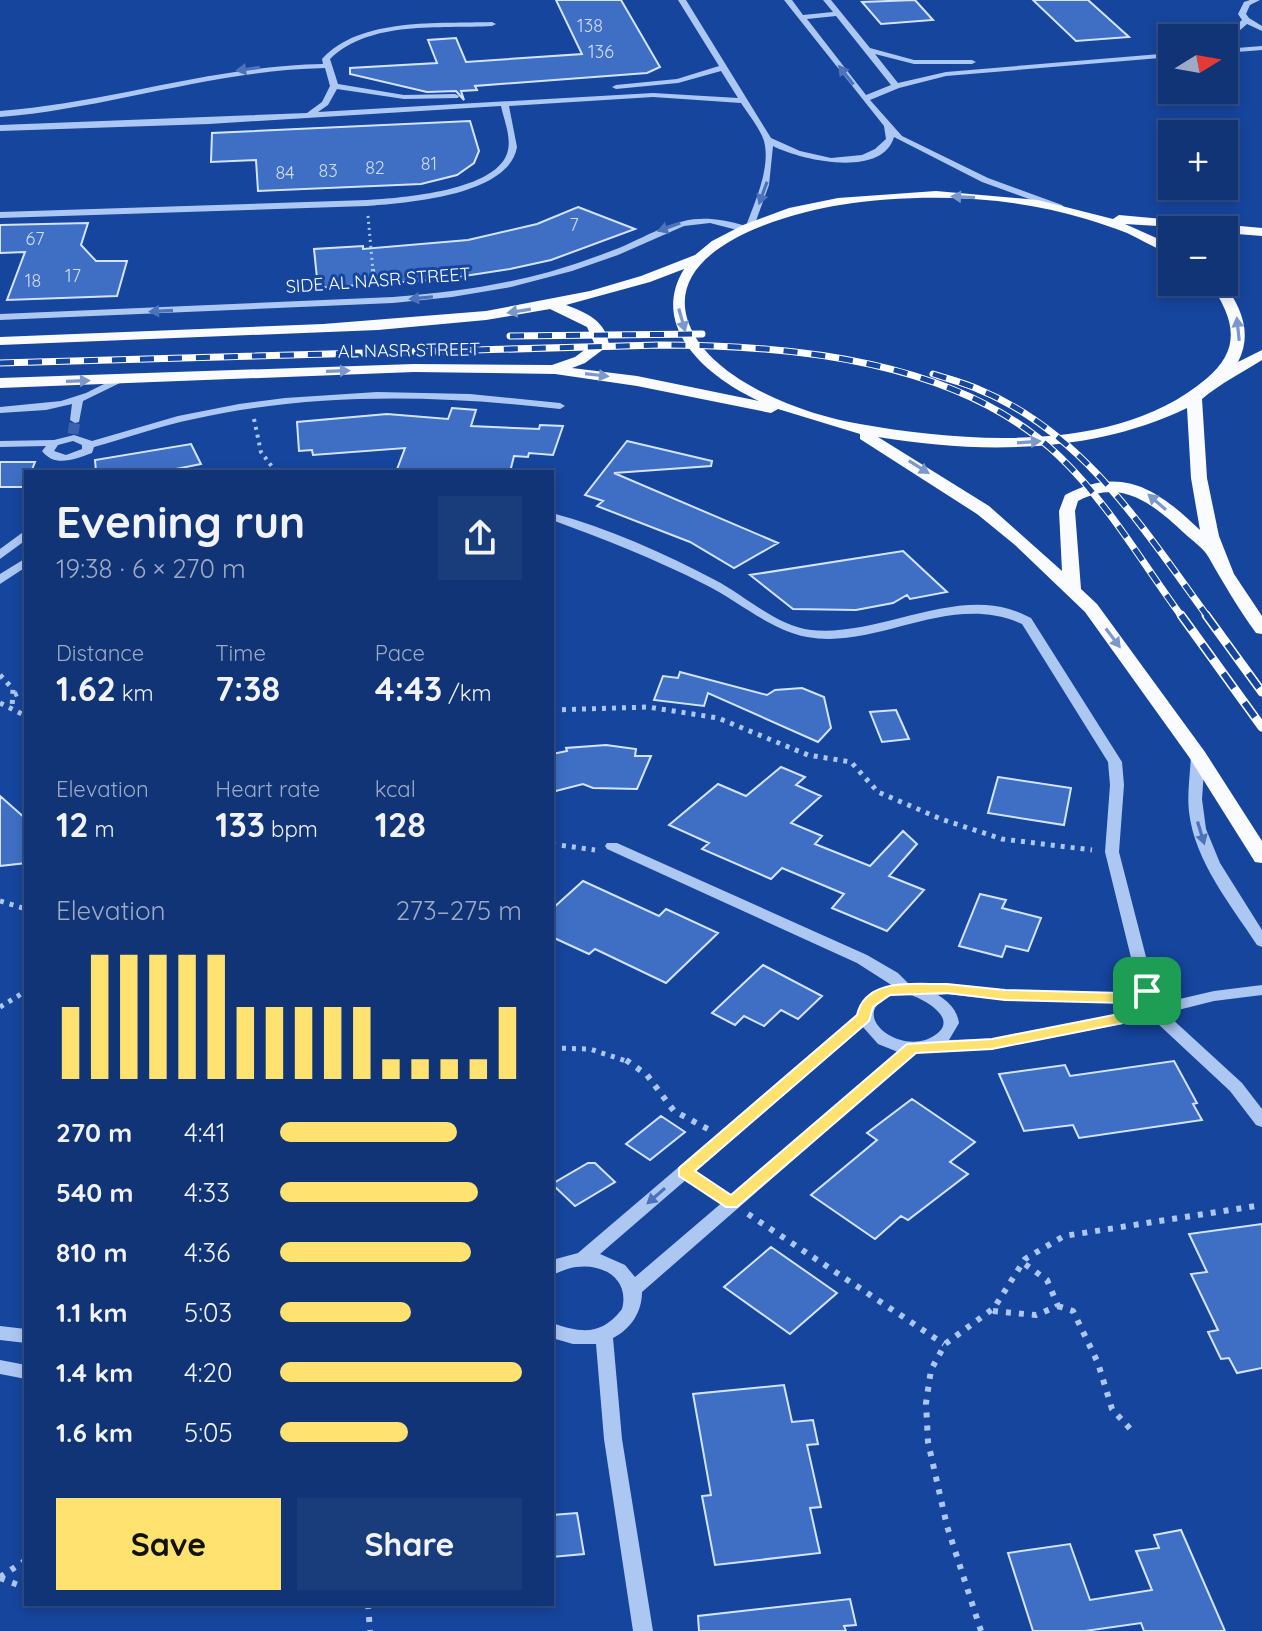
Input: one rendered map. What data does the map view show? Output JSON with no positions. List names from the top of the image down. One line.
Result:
{"streets":{"main road":["AL NASR STREET"],"street":["SIDE AL NASR STREET"]},"house_numbers":["138","136","81","82","83","84","7","67","17","18"],"north":"right","page":{"map_buttons":["+","−"],"heading":["Evening run","19:38 · 6 × 270 m"],"stats":[["Distance","1.62 km"],["Time","7:38"],["Pace","4:43 /km"],["Elevation","12 m"],["Heart rate","133 bpm"],["kcal","128"]],"chart":["Elevation","273–275 m"],"list":[{"name":"270 m","note":"4:41"},{"name":"540 m","note":"4:33"},{"name":"810 m","note":"4:36"},{"name":"1.1 km","note":"5:03"},{"name":"1.4 km","note":"4:20"},{"name":"1.6 km","note":"5:05"}],"buttons":["Save","Share"]}}
